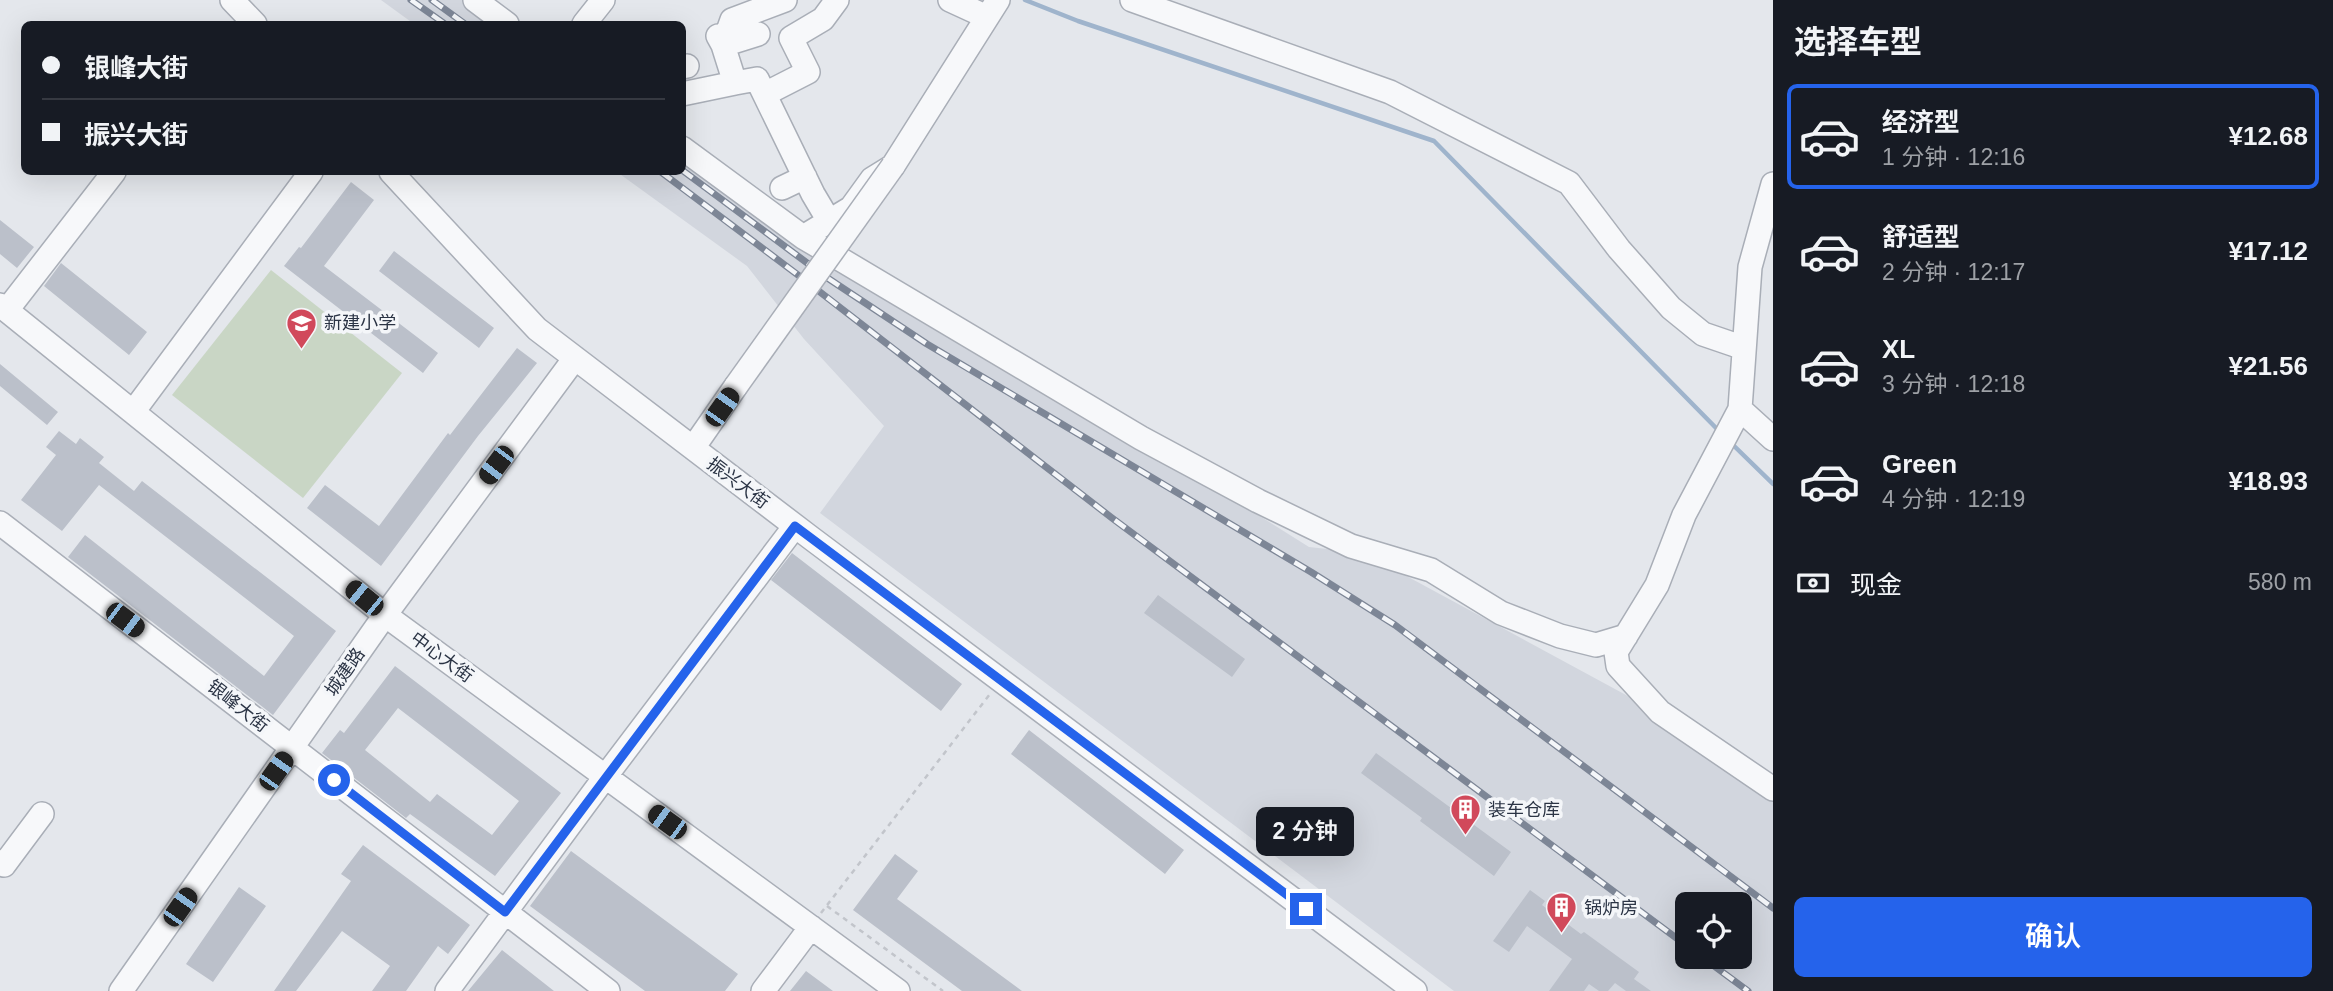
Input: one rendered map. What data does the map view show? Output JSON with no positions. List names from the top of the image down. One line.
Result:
{"streets":{"street":["振兴大街","中心大街","城建路","银峰大街"]},"crossings":[["振兴大街","城建路"],["中心大街","城建路"],["城建路","银峰大街"]],"places":{"school or university":["新建小学"],"building":["装车仓库","锅炉房"]},"page":{"heading":"选择车型","banner":["银峰大街","振兴大街"],"list":[{"name":"经济型","note":"1 分钟 · 12:16","value":"¥12.68"},{"name":"舒适型","note":"2 分钟 · 12:17","value":"¥17.12"},{"name":"XL","note":"3 分钟 · 12:18","value":"¥21.56"},{"name":"Green","note":"4 分钟 · 12:19","value":"¥18.93"}],"pay":["现金","580 m"],"bubble":"2 分钟","buttons":"确认"}}
